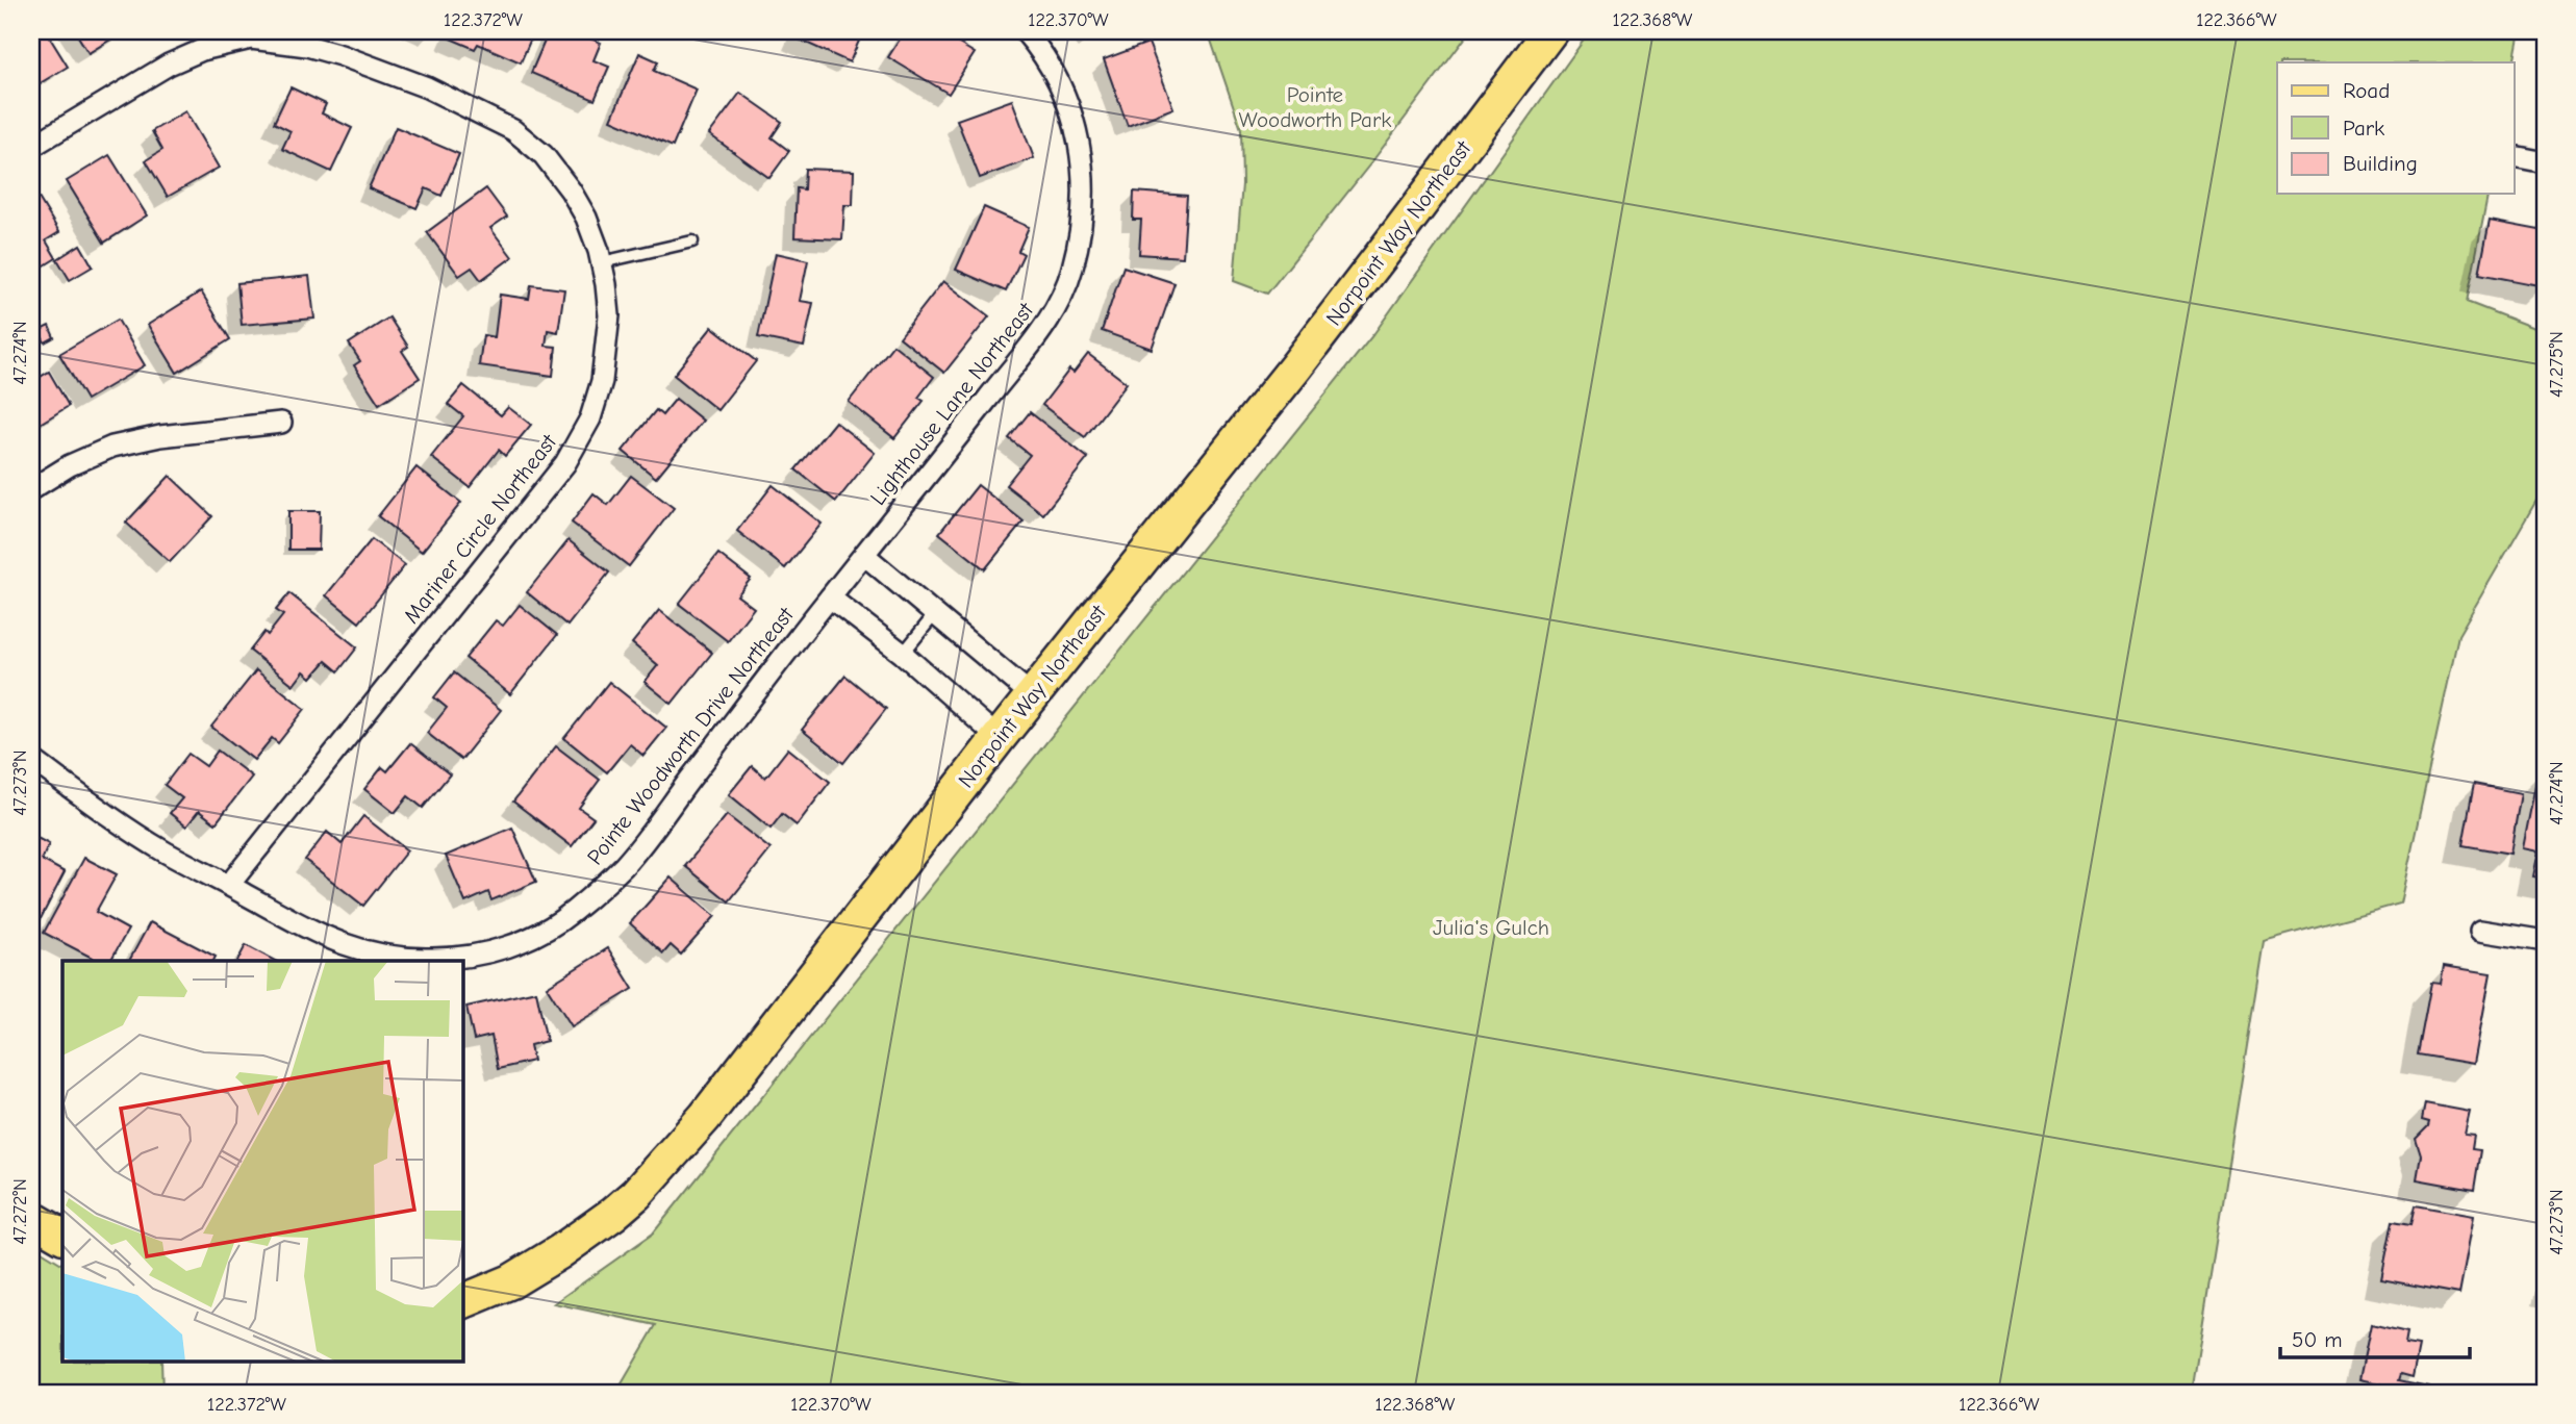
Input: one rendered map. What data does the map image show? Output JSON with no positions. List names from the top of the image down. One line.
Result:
{"streets":{"main road":["Norpoint Way Northeast"],"street":["Lighthouse Lane Northeast","Mariner Circle Northeast","Pointe Woodworth Drive Northeast"]},"crossings":[["Lighthouse Lane Northeast","Pointe Woodworth Drive Northeast"],["Mariner Circle Northeast","Pointe Woodworth Drive Northeast"]],"parks":["Pointe Woodworth Park","Julia's Gulch"],"legend":["Road","Park","Building"],"scale_bar":"50 m","coordinates":["122.372°W","122.370°W","122.368°W","122.366°W","47.274°N","47.275°N","47.273°N","47.272°N"]}
